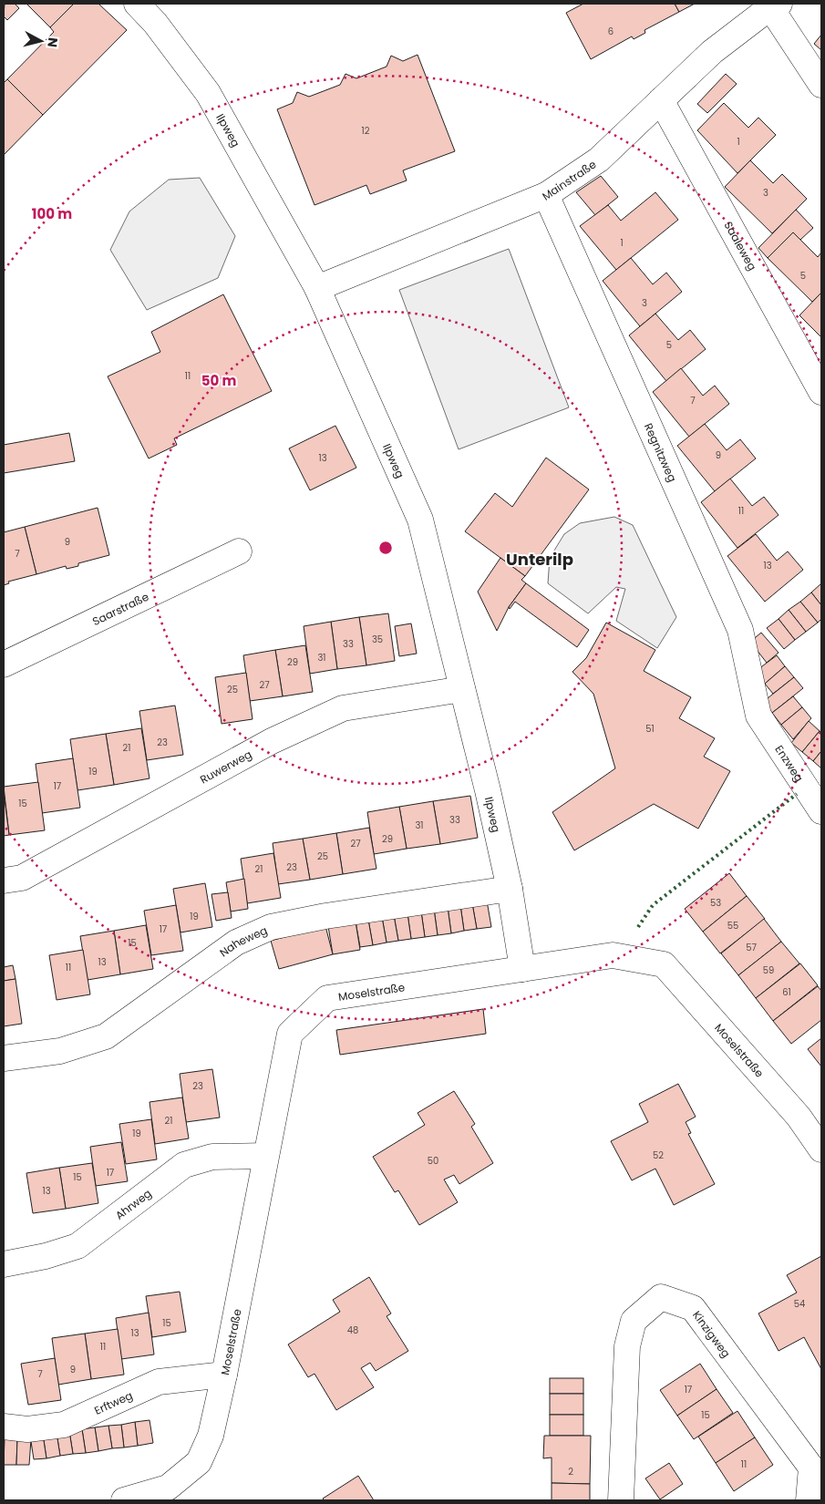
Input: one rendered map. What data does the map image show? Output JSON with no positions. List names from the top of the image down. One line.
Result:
{"streets":{"street":["Ilpweg","Mainstraße","Saaleweg","Regnitzweg","Saarstraße","Enzweg","Ruwerweg","Naheweg","Moselstraße","Ahrweg","Kinzigweg","Erftweg"]},"crossings":[["Ilpweg","Mainstraße"],["Ilpweg","Ruwerweg"],["Ilpweg","Naheweg"],["Ilpweg","Moselstraße"],["Mainstraße","Saaleweg"],["Mainstraße","Regnitzweg"],["Regnitzweg","Enzweg"],["Moselstraße","Ahrweg"],["Moselstraße","Erftweg"]],"districts":["Unterilp"],"house_numbers":["6","12","1","3","1","5","3","5","11","7","9","13","11","9","7","13","35","33","31","29","27","25","51","23","21","19","17","15","33","31","29","27","25","23","21","53","19","55","17","15","57","13","11","59","61","23","21","19","52","50","17","15","13","54","15","48","13","11","9","7","17","15","11","2"],"north":"right","rings":["100 m","50 m"]}
